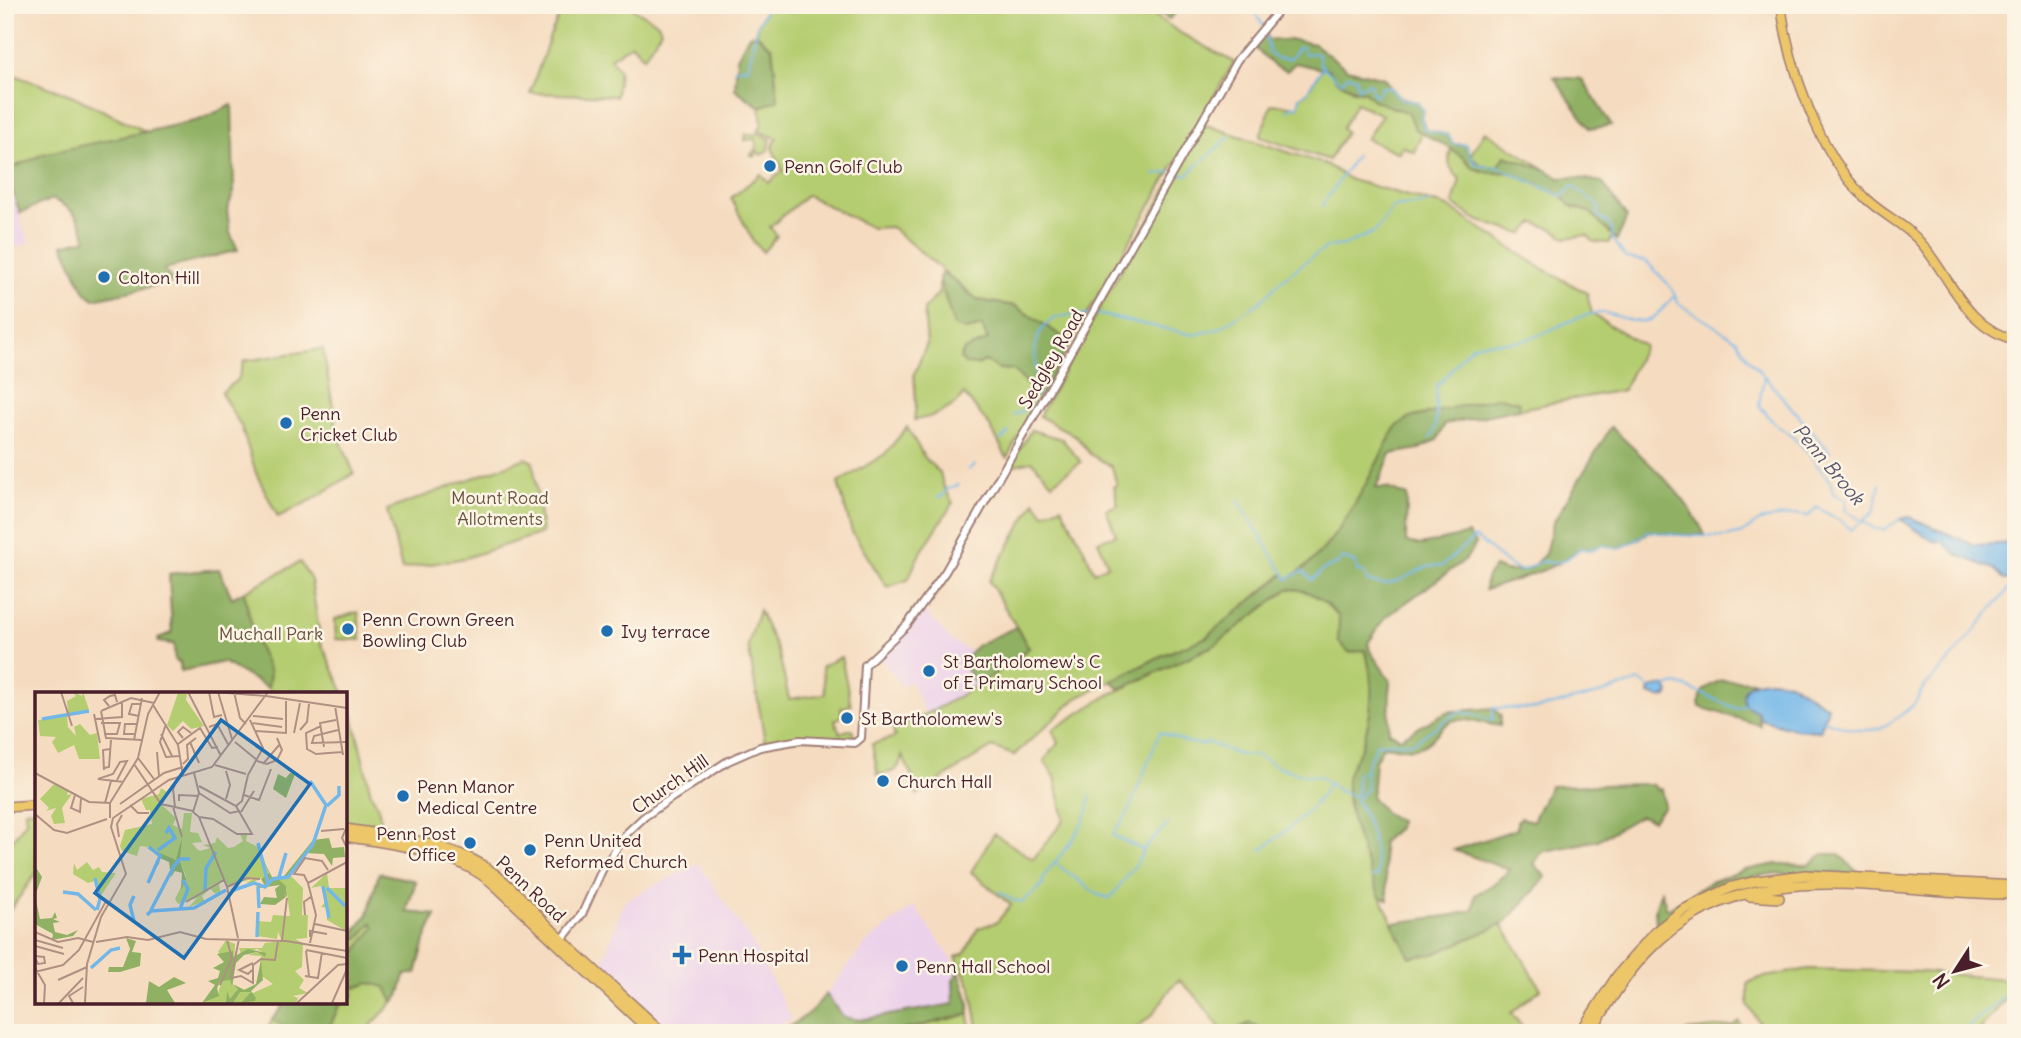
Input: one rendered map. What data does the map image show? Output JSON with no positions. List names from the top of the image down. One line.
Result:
{"streets":{"highway":["Penn Road"],"street":["Sedgley Road","Church Hill"]},"crossings":[["Sedgley Road","Church Hill"],["Church Hill","Penn Road"]],"water":["Penn Brook"],"parks":["Mount Road Allotments","Muchall Park"],"places":{"other":["Penn Golf Club","Colton Hill","Penn Cricket Club","Penn Crown Green Bowling Club","Ivy terrace","St Bartholomew's C of E Primary School","St Bartholomew's","Church Hall","Penn Manor Medical Centre","Penn Post Office","Penn United Reformed Church","Penn Hall School"],"health":["Penn Hospital"]},"north":"bottom left"}
